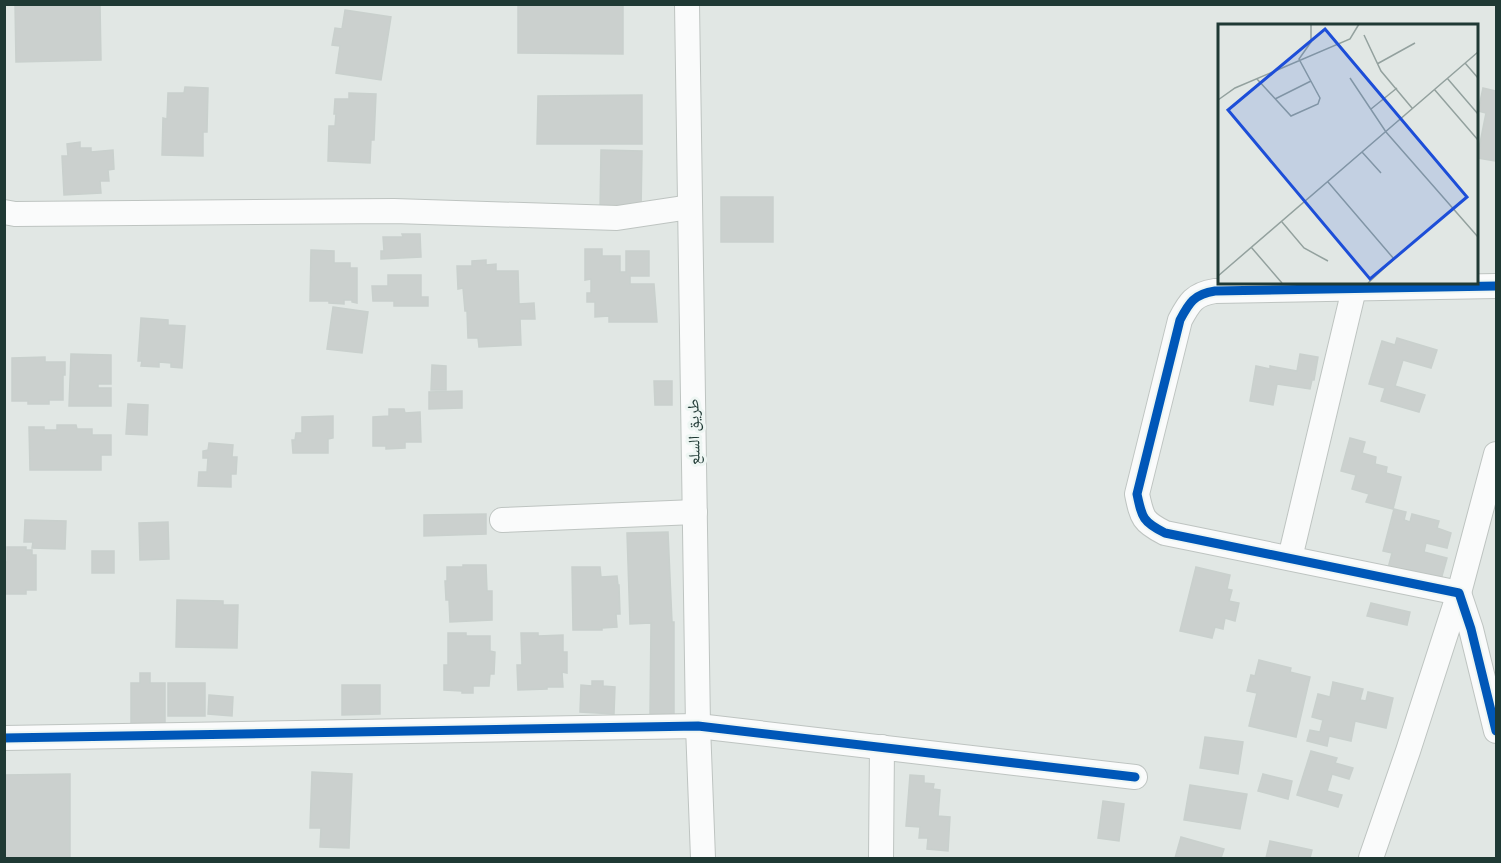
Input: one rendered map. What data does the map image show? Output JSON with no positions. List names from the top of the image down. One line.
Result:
{"streets":{"street":["طريق السلع"]}}
